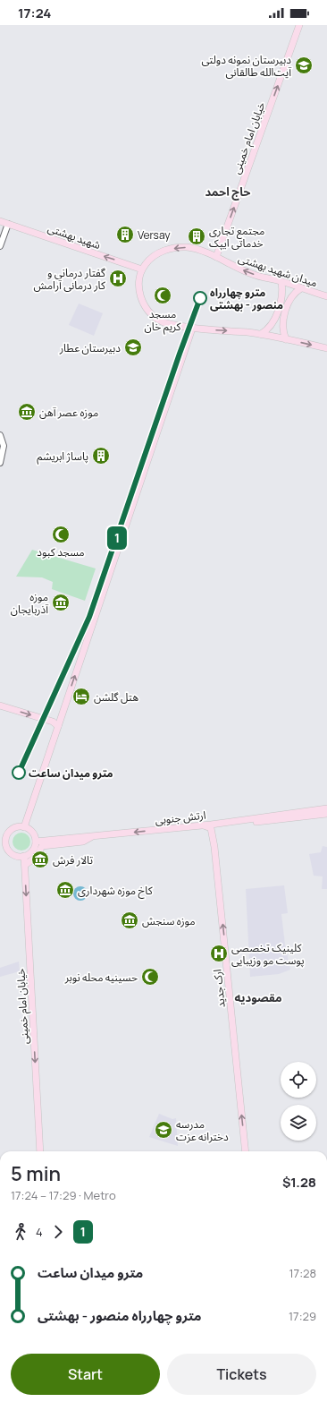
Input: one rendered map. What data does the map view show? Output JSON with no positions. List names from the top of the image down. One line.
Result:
{"streets":{"main road":["خیابان امام خمینی","شهید بهشتى","میدان شهید بهشتی","ارتش جنوبی","ارک جدید"]},"crossings":[["خیابان امام خمینی","میدان شهید بهشتی"],["خیابان امام خمینی","ارتش جنوبی"],["شهید بهشتى","میدان شهید بهشتی"],["ارتش جنوبی","ارک جدید"]],"one_way":["شهید بهشتى","میدان شهید بهشتی","ارک جدید"],"districts":["حاج احمد","مقصودیه"],"places":{"school or university":["دبیرستان نمونه‌ دولتی آیت‌الله طالقانی","دبیرستان عطار","مدرسه دخترانه عزت"],"building":["Versay","مجتمع تجاری خدماتی ایپک","پاساژ ابریشم"],"hospital":["گفتار درمانی و کار درمانی آرامش","کلینیک تخصصی پوست مو وزیبایی"],"mosque":["مسجد کریم خان","مسجد کبود","حسینیه محله نوبر"],"other":["مترو چهارراه منصور - بهشتی","مترو میدان ساعت"],"museum":["موزه عصر آهن","موزه آذربایجان","تالار فرش","کاخ موزه شهرداری","موزه سنجش"],"hotel":["هتل گلشن"]},"lines":["metro line 1"],"page":{"status":"17:24","on_map":"1","heading":["5 min","17:24 – 17:29 · Metro","$1.28"],"legs":["4","1"],"list":[{"name":"مترو میدان ساعت","value":"17:28"},{"name":"مترو چهارراه منصور - بهشتی","value":"17:29"}],"buttons":["Start","Tickets"]}}
